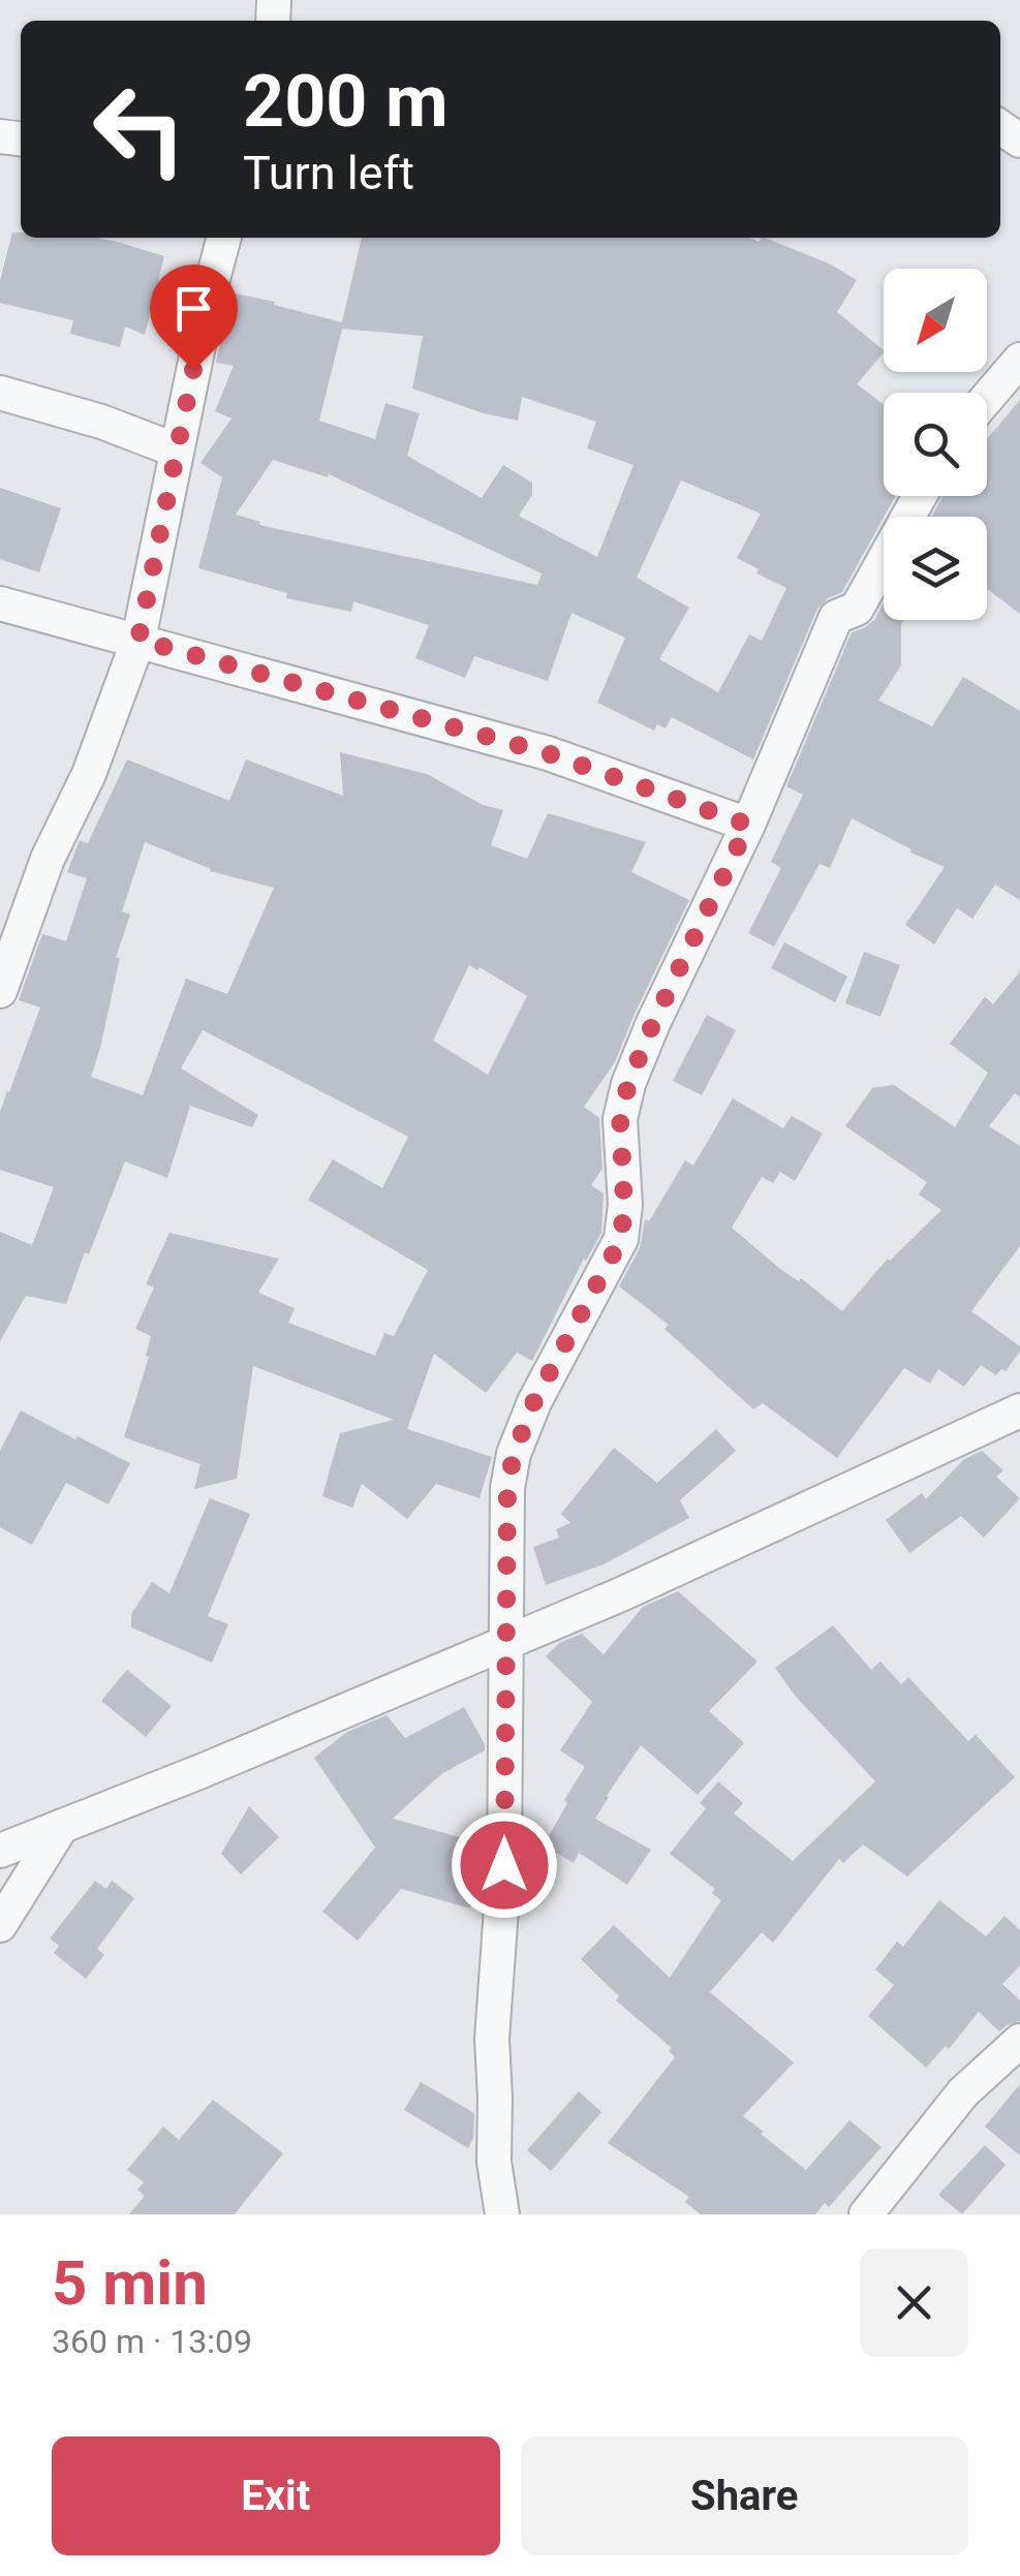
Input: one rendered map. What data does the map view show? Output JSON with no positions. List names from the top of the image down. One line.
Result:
{"north":"bottom left","page":{"turn":["200 m","Turn left"],"heading":["5 min","360 m · 13:09"],"buttons":["Exit","Share"]}}
